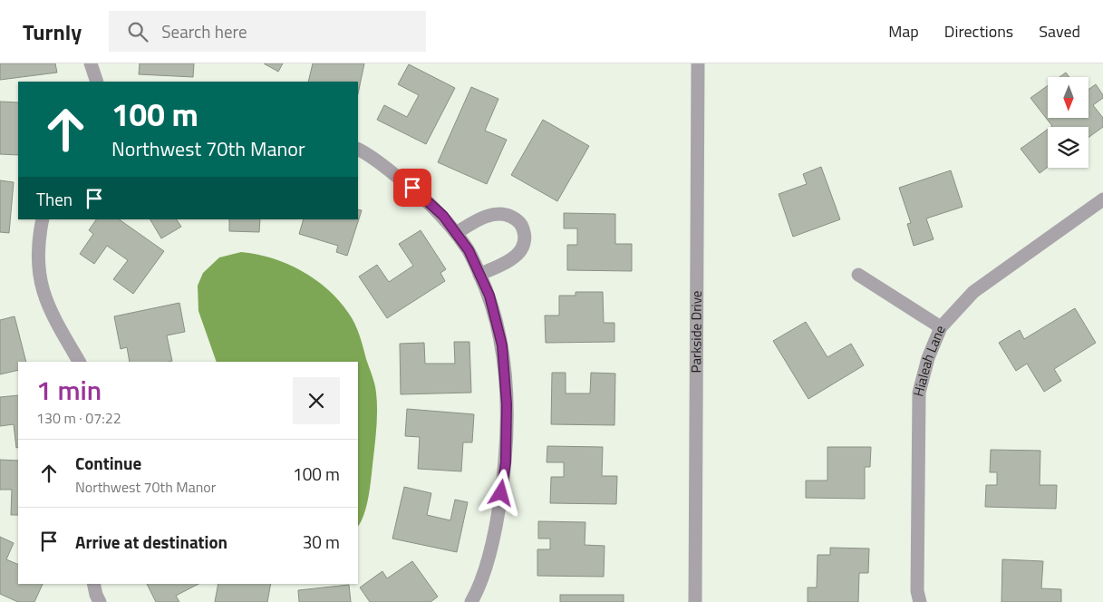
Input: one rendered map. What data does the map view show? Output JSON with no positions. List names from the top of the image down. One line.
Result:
{"streets":{"street":["Parkside Drive","Hialeah Lane"]},"north":"bottom","page":{"header":"Turnly","search":"Search here","nav":["Map","Directions","Saved"],"turn":["100 m","Northwest 70th Manor"],"then":"Then","heading":["1 min","130 m · 07:22"],"list":[{"name":"Continue","note":"Northwest 70th Manor","value":"100 m"},{"name":"Arrive at destination","value":"30 m"}]}}
